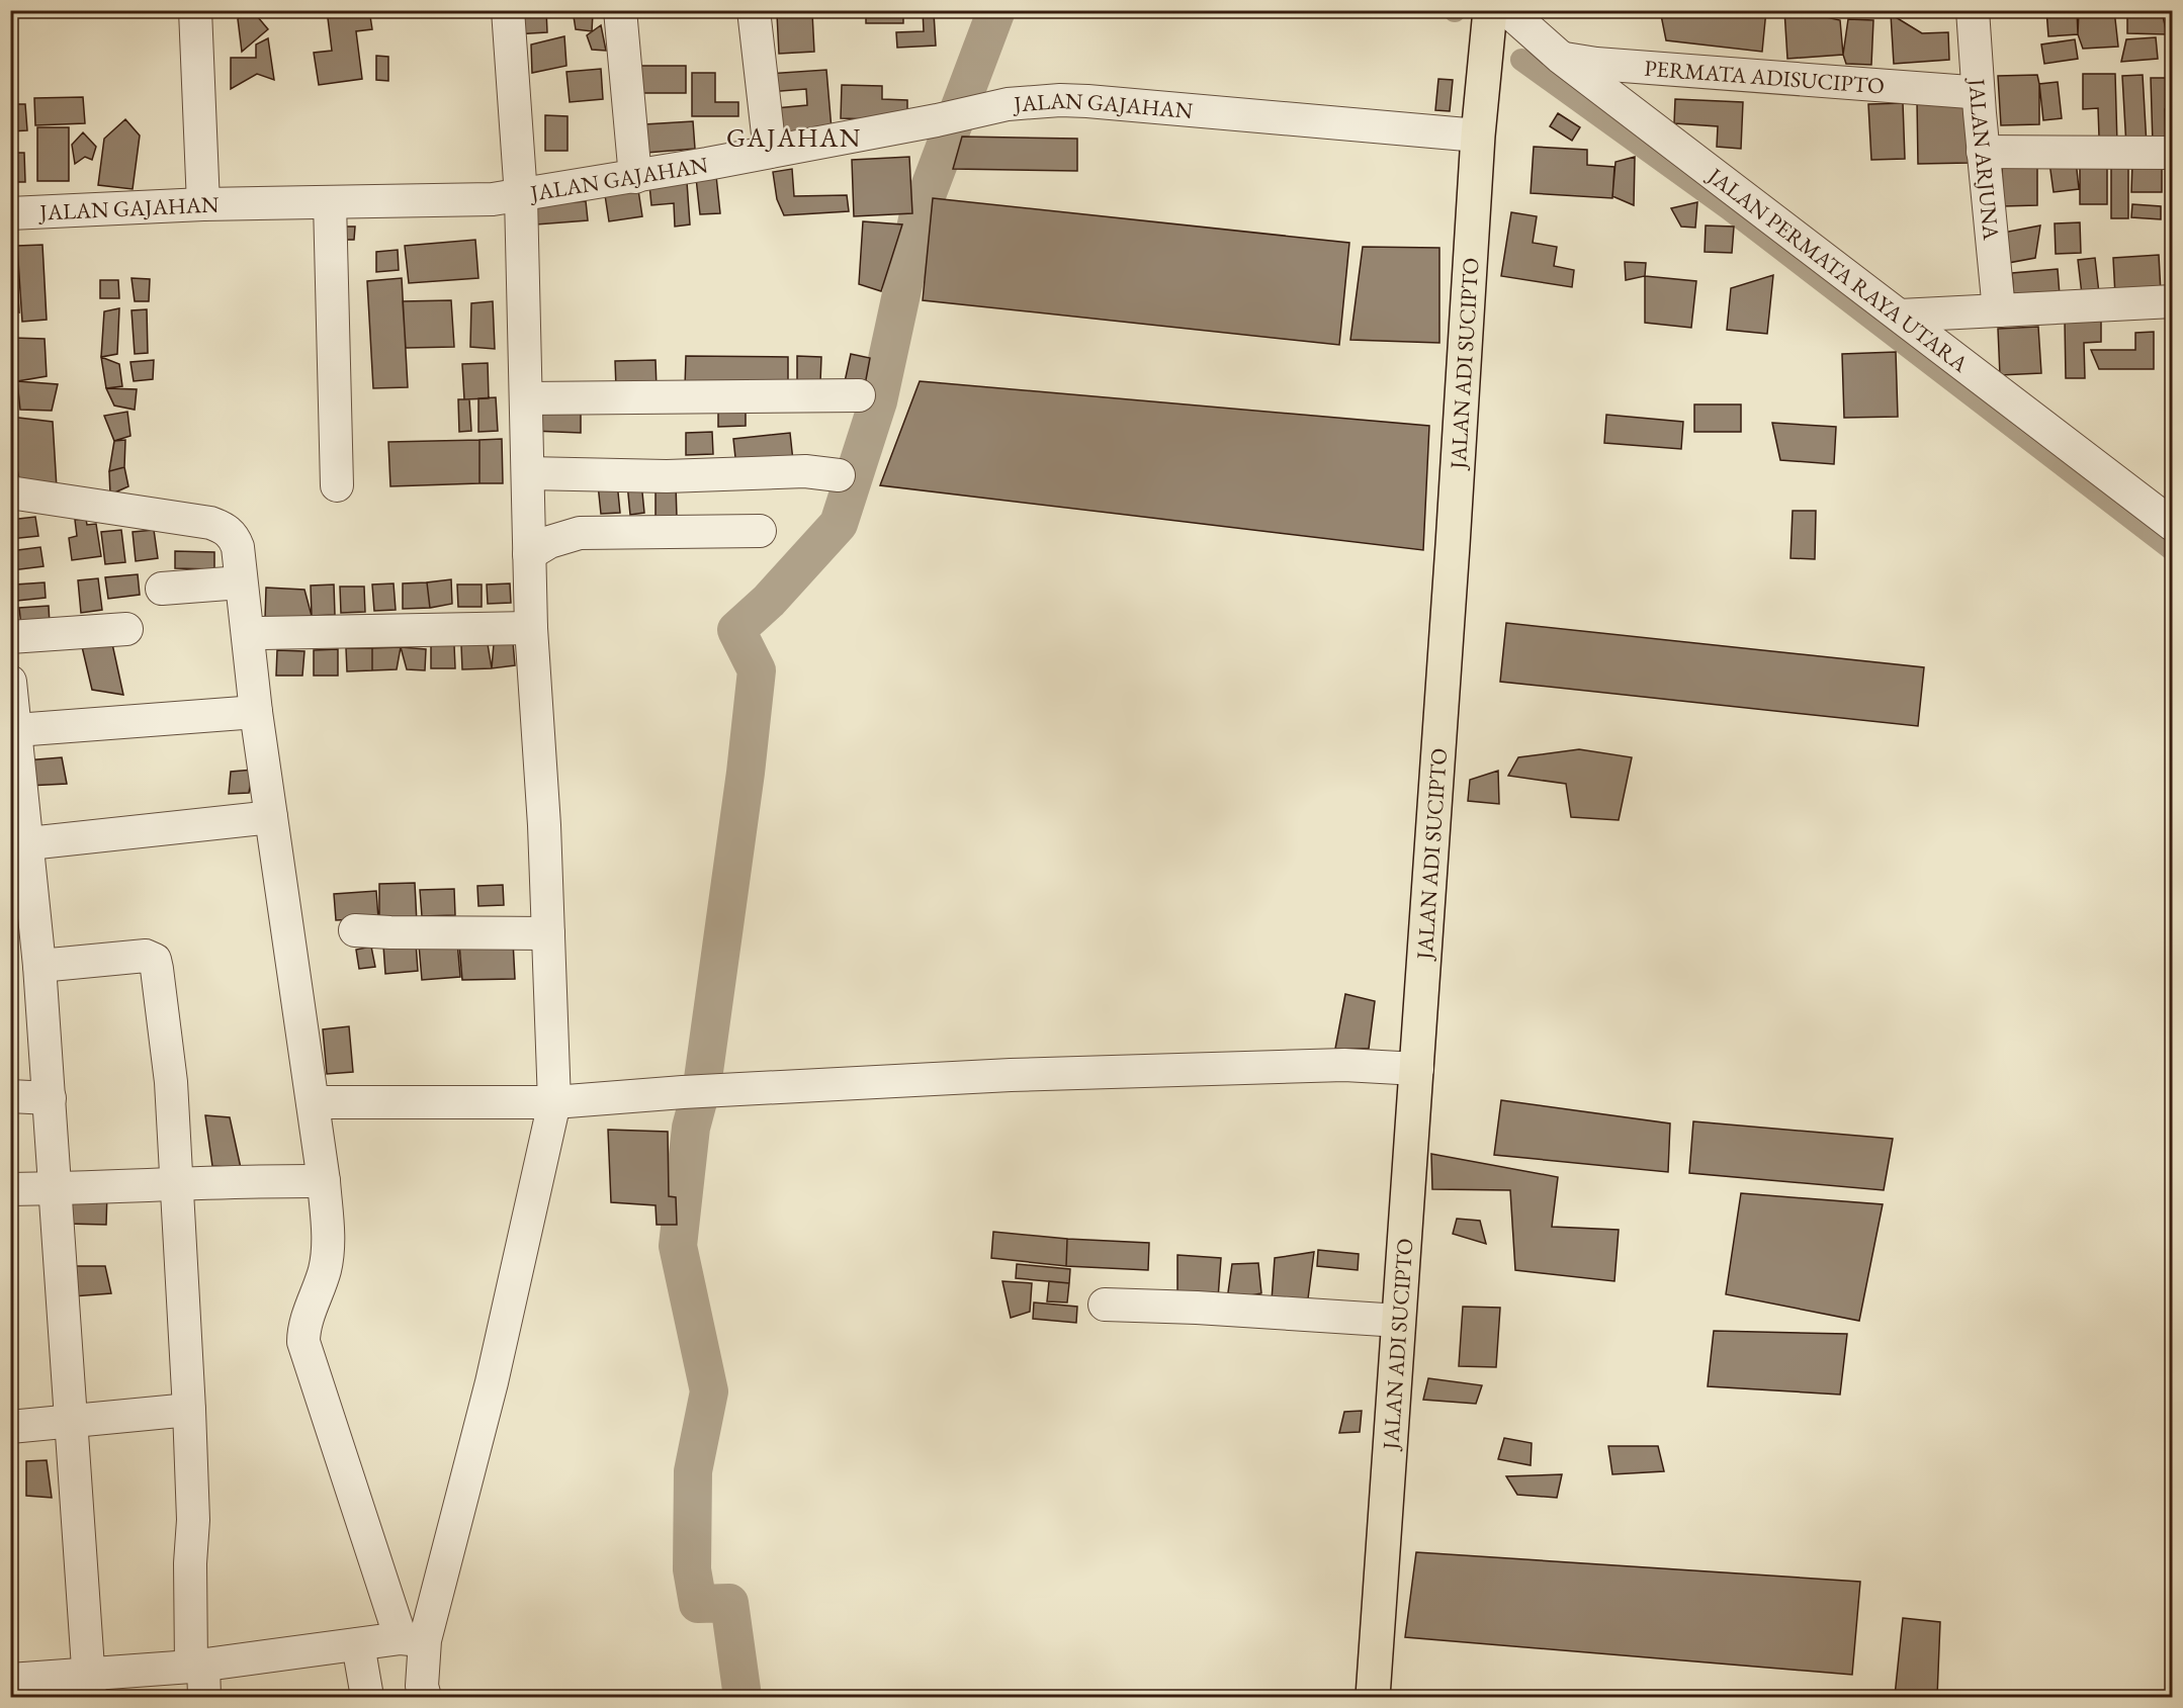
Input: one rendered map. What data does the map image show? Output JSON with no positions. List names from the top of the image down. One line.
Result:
{"streets":{"highway":["JALAN ADI SUCIPTO"],"street":["PERMATA ADISUCIPTO","JALAN GAJAHAN","JALAN ARJUNA","JALAN PERMATA RAYA UTARA"]},"crossings":[["PERMATA ADISUCIPTO","JALAN PERMATA RAYA UTARA"],["JALAN GAJAHAN","JALAN ADI SUCIPTO"]],"districts":["GAJAHAN"]}
